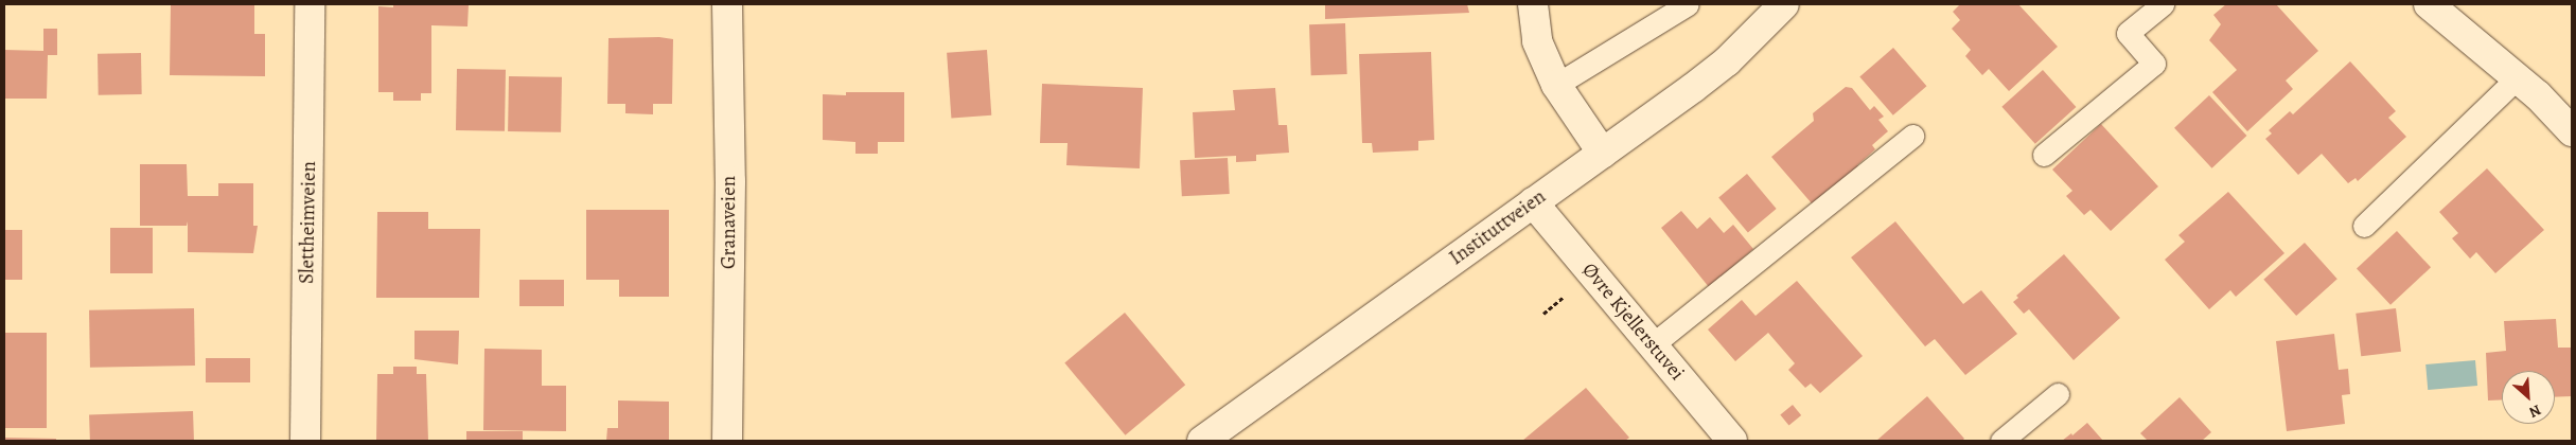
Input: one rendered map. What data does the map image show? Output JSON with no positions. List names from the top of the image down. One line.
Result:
{"streets":{"street":["Slettheimveien","Granaveien","Instituttveien","Øvre Kjellerstuvei"]},"crossings":[["Instituttveien","Øvre Kjellerstuvei"]],"north":"bottom right"}
